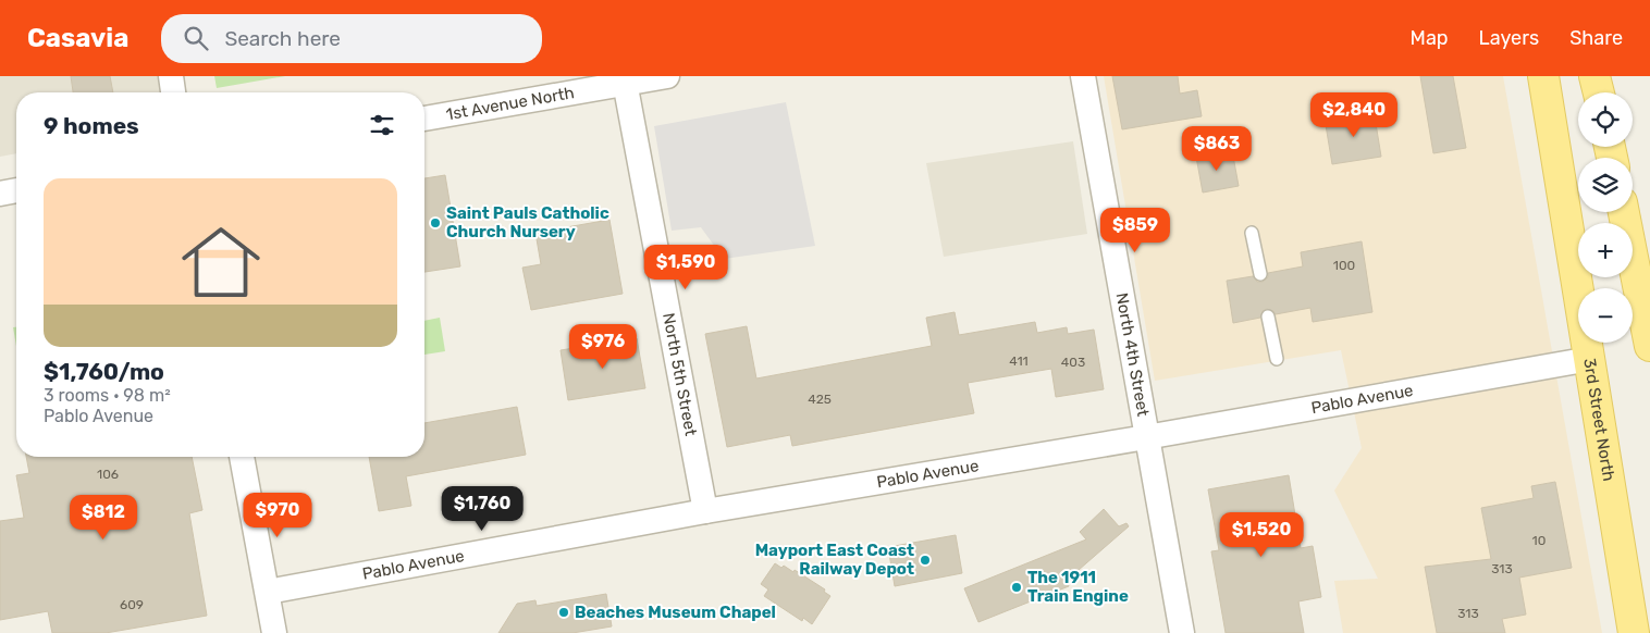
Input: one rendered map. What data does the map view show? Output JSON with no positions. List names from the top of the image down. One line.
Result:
{"streets":{"main road":["3rd Street North"],"street":["1st Avenue North","North 4th Street","North 5th Street","Pablo Avenue"]},"crossings":[["1st Avenue North","North 5th Street"],["North 4th Street","Pablo Avenue"],["North 5th Street","Pablo Avenue"],["Pablo Avenue","3rd Street North"]],"places":["Saint Pauls Catholic Church Nursery","Mayport East Coast Railway Depot","The 1911 Train Engine","Beaches Museum Chapel"],"house_numbers":["100","411","403","425","106","10","313","609","313"],"page":{"header":"Casavia","search":"Search here","nav":["Map","Layers","Share"],"map_buttons":["+","−"],"price":["$2,840","$863","$859","$1,590","$976","$1,760","$970","$812","$1,520"],"heading":"9 homes","list":[{"name":"$1,760/mo","note":"3 rooms · 98 m² · Pablo Avenue"}]}}
